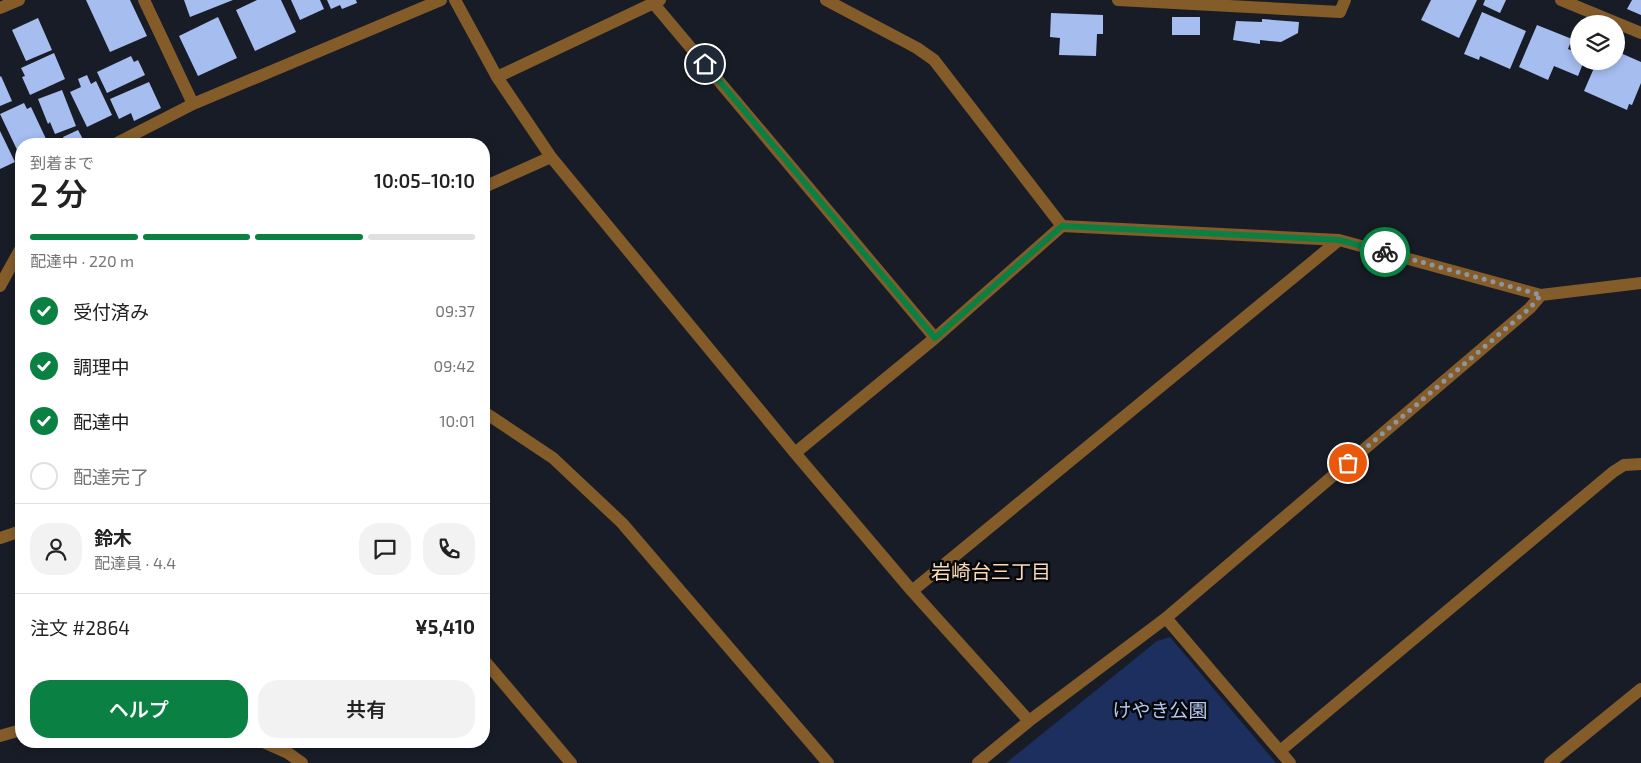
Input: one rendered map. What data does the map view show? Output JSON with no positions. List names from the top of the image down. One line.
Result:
{"districts":["岩崎台三丁目"],"parks":["けやき公園"],"page":{"heading":["2 分","到着まで","10:05–10:10"],"panel":["鈴木","配達員 · 4.4","注文 #2864","¥5,410"],"bar":"配達中 · 220 m","list":[["受付済み","09:37"],["調理中","09:42"],["配達中","10:01"],"配達完了"],"buttons":["ヘルプ","共有"]}}
